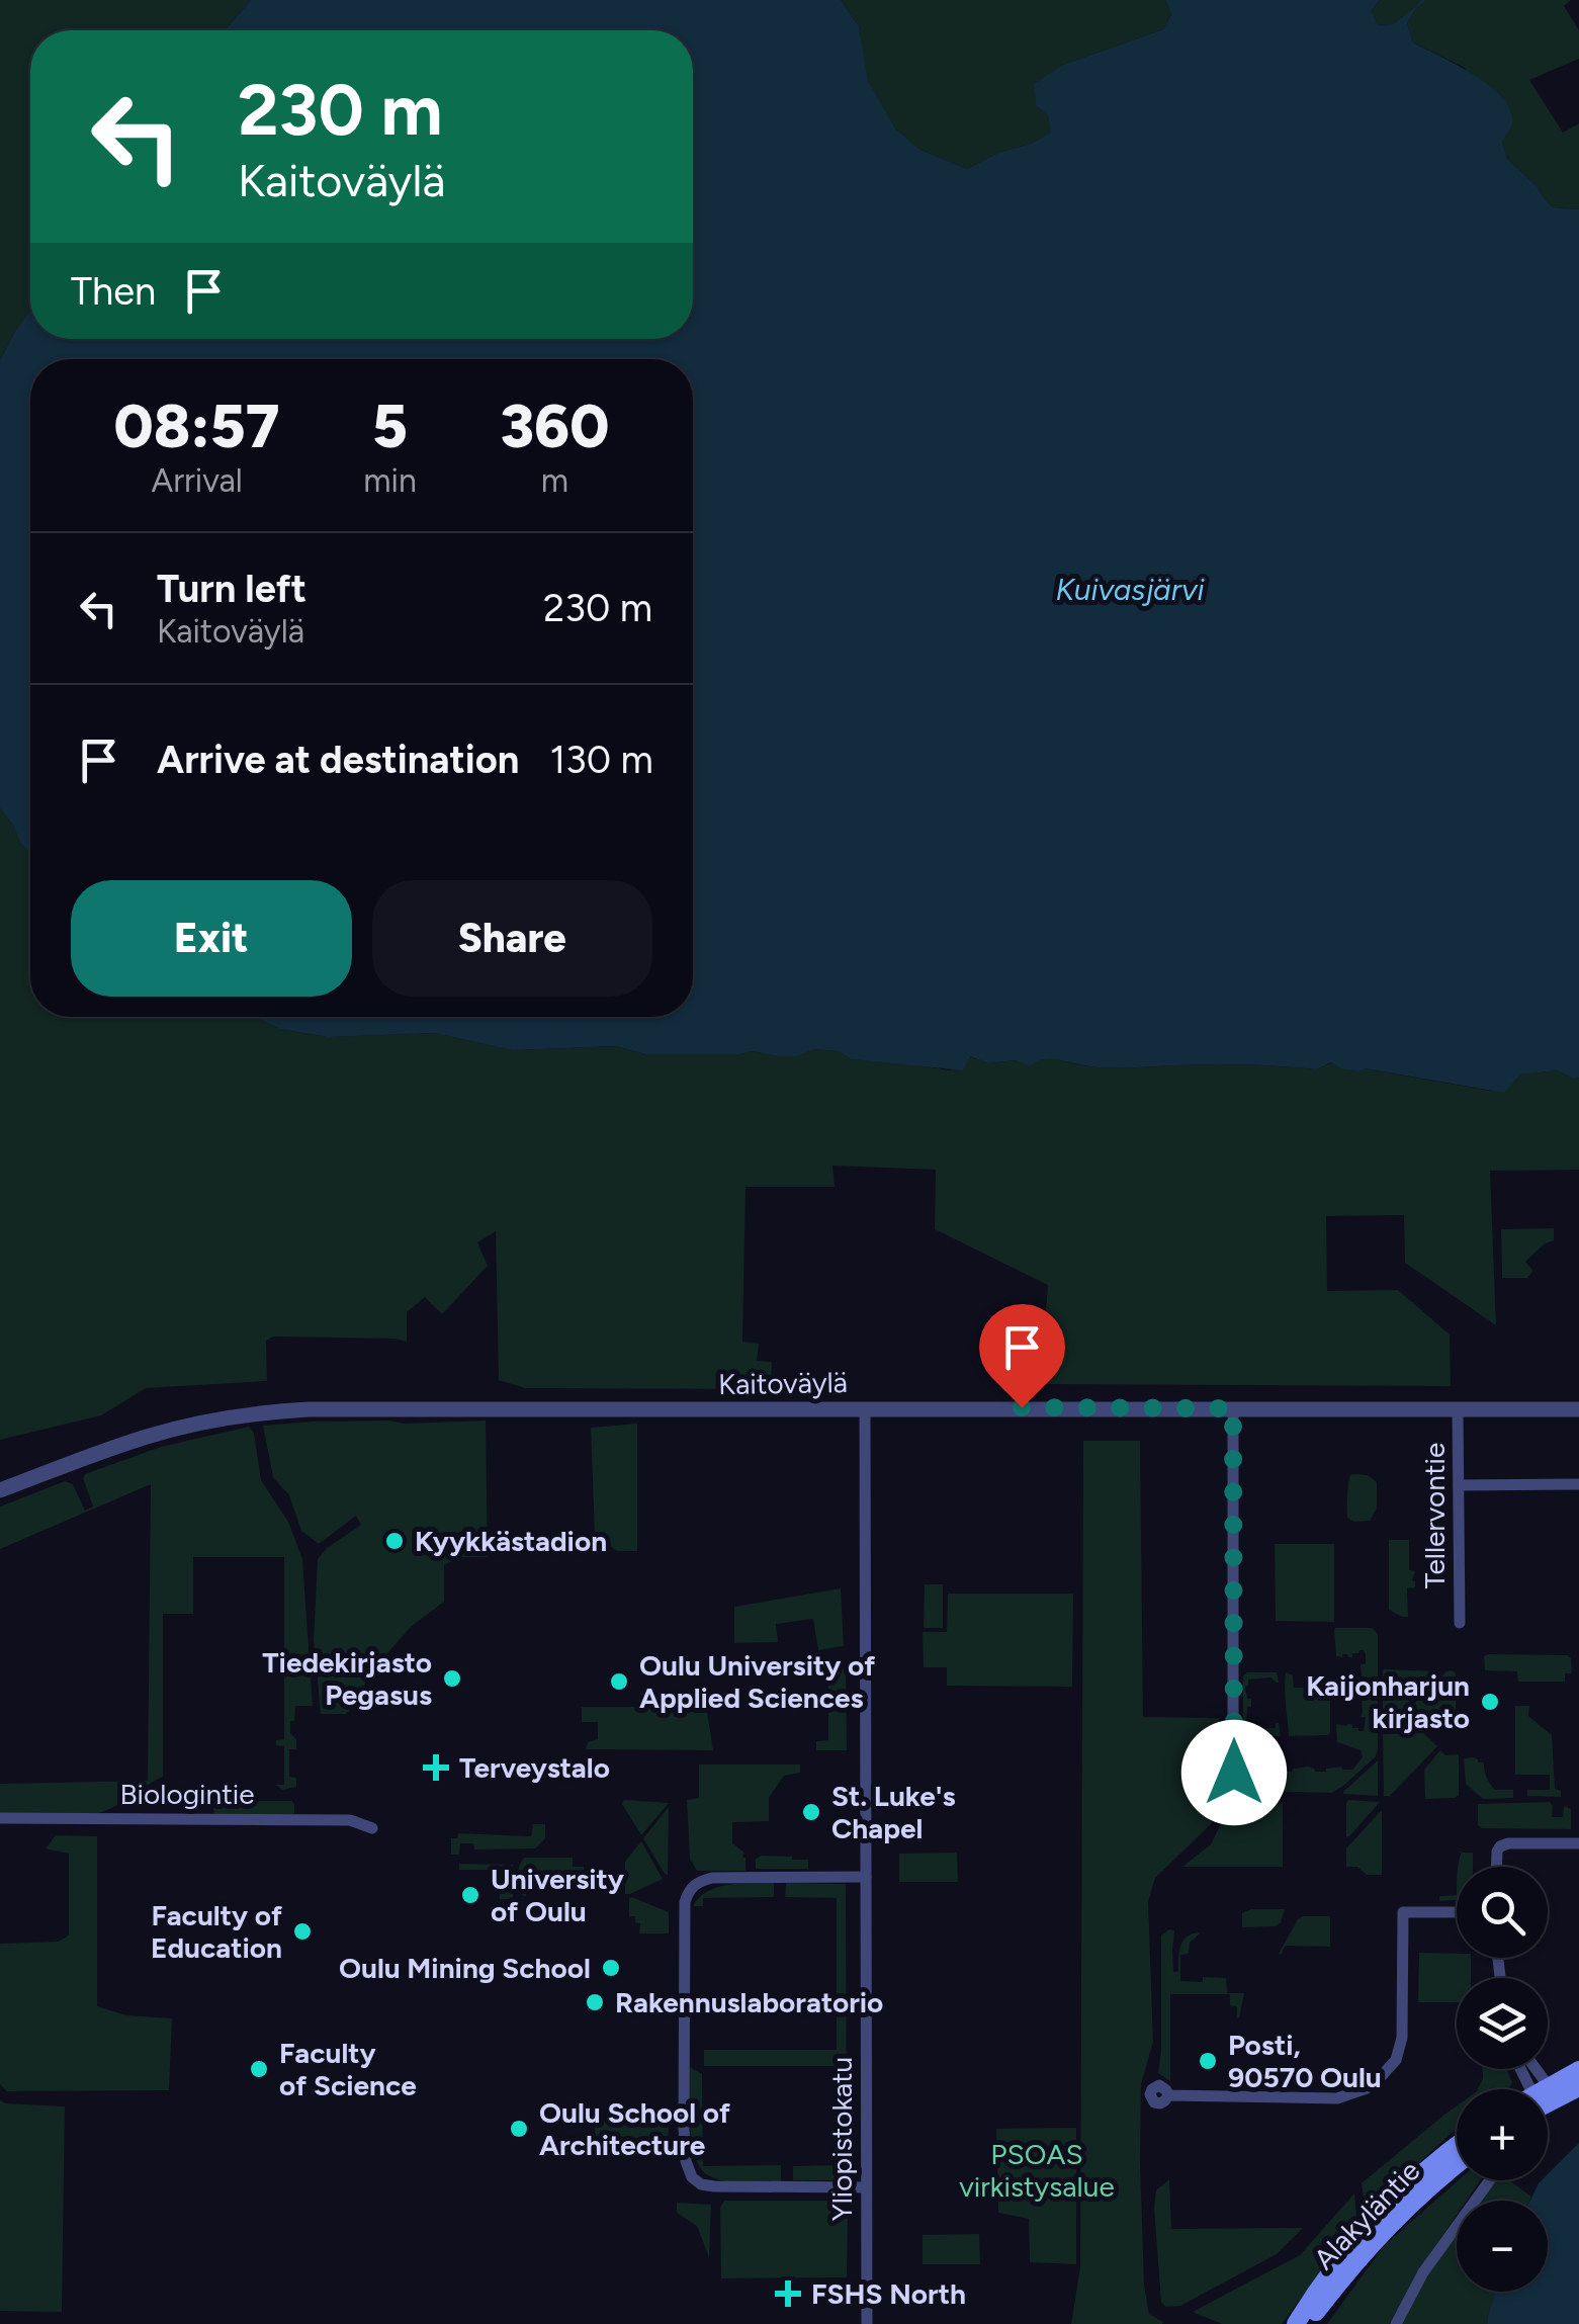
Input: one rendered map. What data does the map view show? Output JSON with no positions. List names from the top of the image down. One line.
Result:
{"streets":{"main road":["Alakyläntie"],"street":["Kaitoväylä","Tellervontie","Biologintie","Yliopistokatu"]},"crossings":[["Kaitoväylä","Tellervontie"],["Kaitoväylä","Yliopistokatu"]],"water":["Kuivasjärvi"],"parks":["PSOAS virkistysalue"],"places":{"other":["Kyykkästadion","Tiedekirjasto Pegasus","Oulu University of Applied Sciences","Kaijonharjun kirjasto","St. Luke's Chapel","University of Oulu","Faculty of Education","Oulu Mining School","Rakennuslaboratorio","Posti, 90570 Oulu","Faculty of Science","Oulu School of Architecture"],"health":["Terveystalo","FSHS North"]},"page":{"turn":["230 m","Kaitoväylä"],"then":"Then","eta":["08:57","Arrival","5","min","360","m"],"list":[{"name":"Turn left","note":"Kaitoväylä","value":"230 m"},{"name":"Arrive at destination","value":"130 m"}],"buttons":["Exit","Share"],"map_buttons":["+","−"]}}
